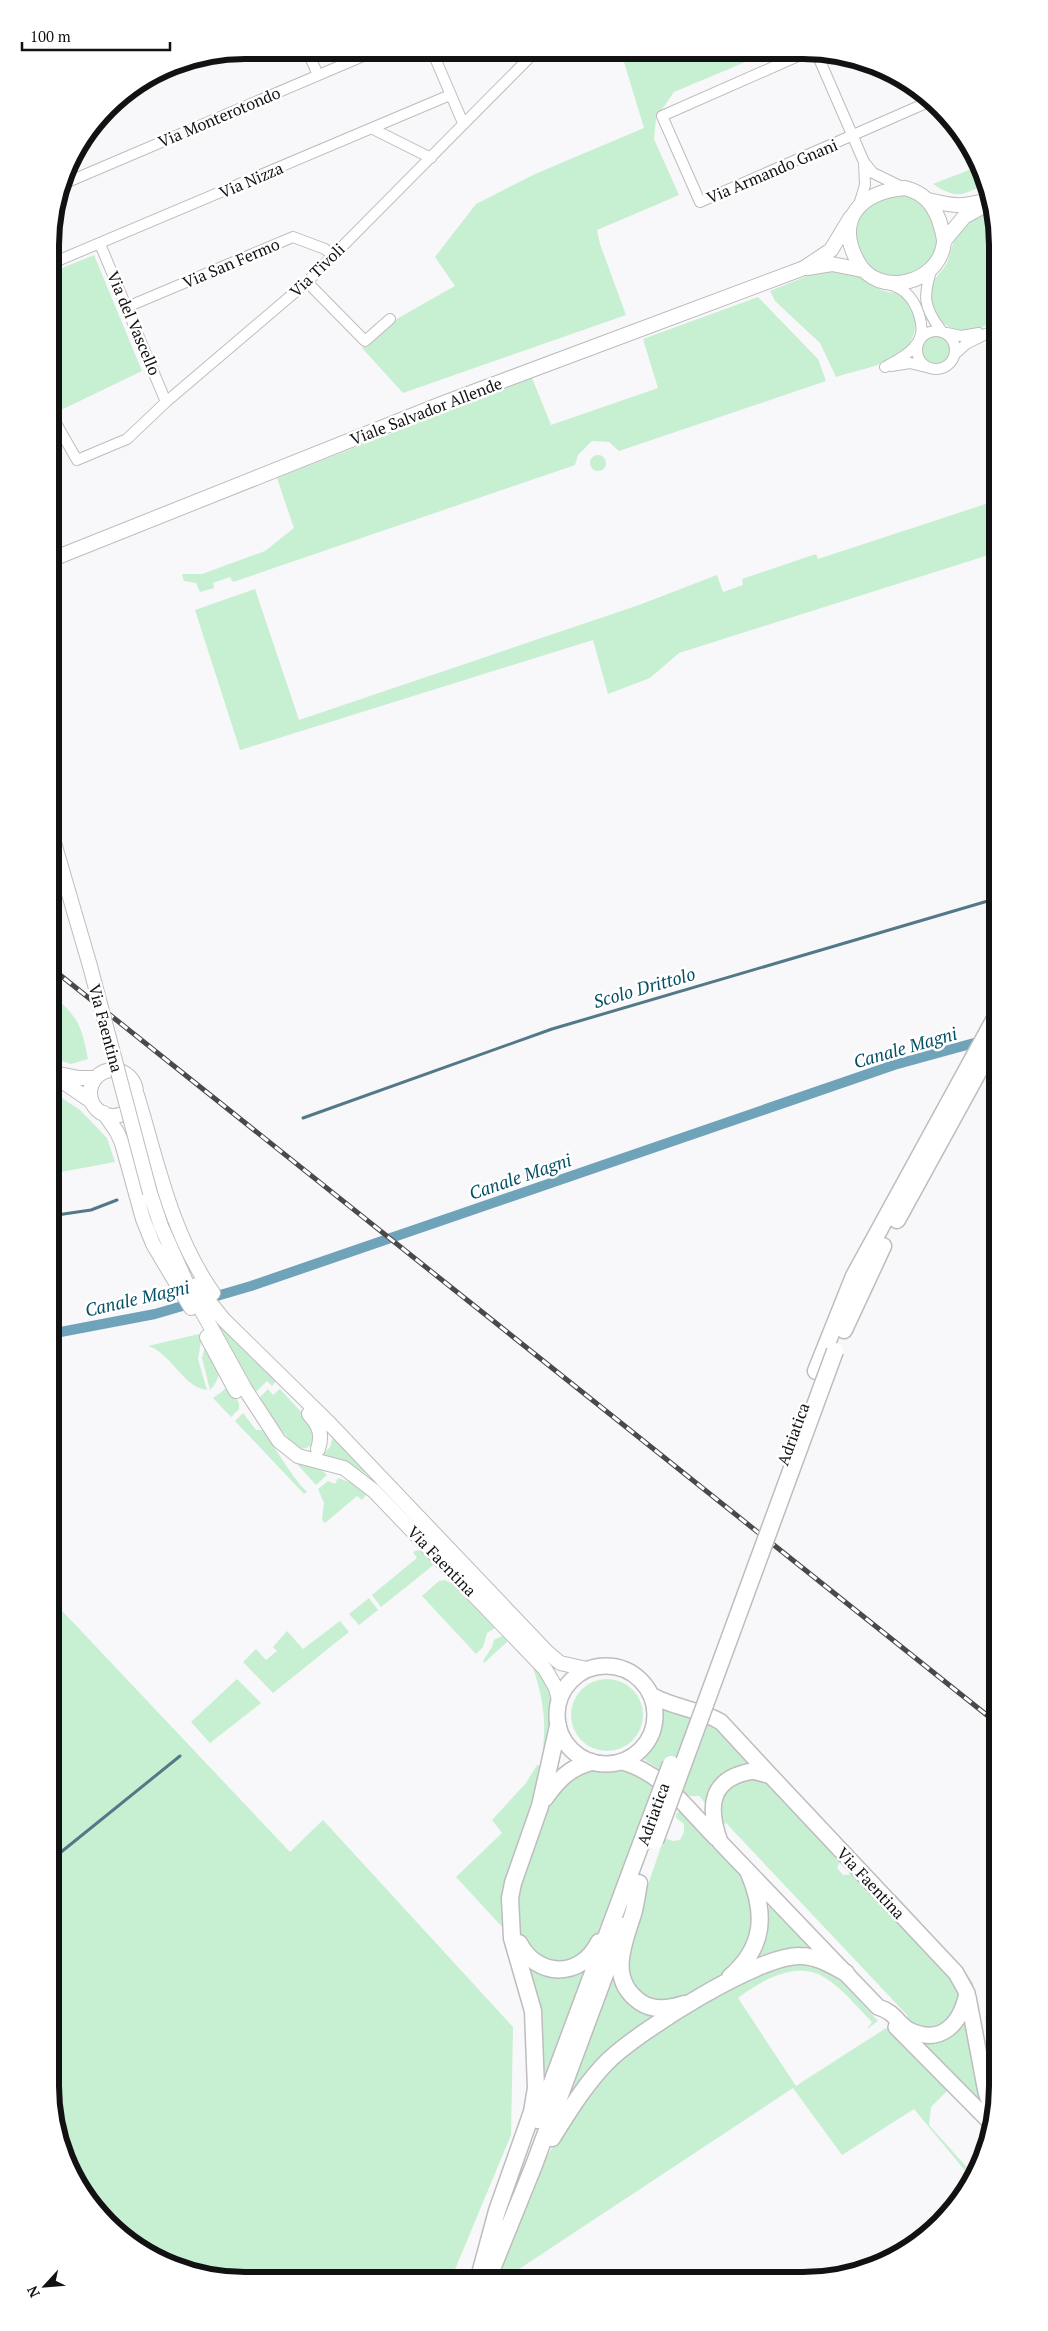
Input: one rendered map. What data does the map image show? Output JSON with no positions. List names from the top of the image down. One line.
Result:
{"streets":{"highway":["Adriatica"],"main road":["Viale Salvador Allende","Via Faentina"],"street":["Via Monterotondo","Via Armando Gnani","Via Nizza","Via San Fermo","Via Tivoli","Via del Vascello"]},"crossings":[["Via Nizza","Via del Vascello"],["Via San Fermo","Via Tivoli"],["Via San Fermo","Via del Vascello"],["Via Tivoli","Via del Vascello"]],"water":["Scolo Drittolo","Canale Magni"],"scale_bar":"100 m","north":"bottom left"}
